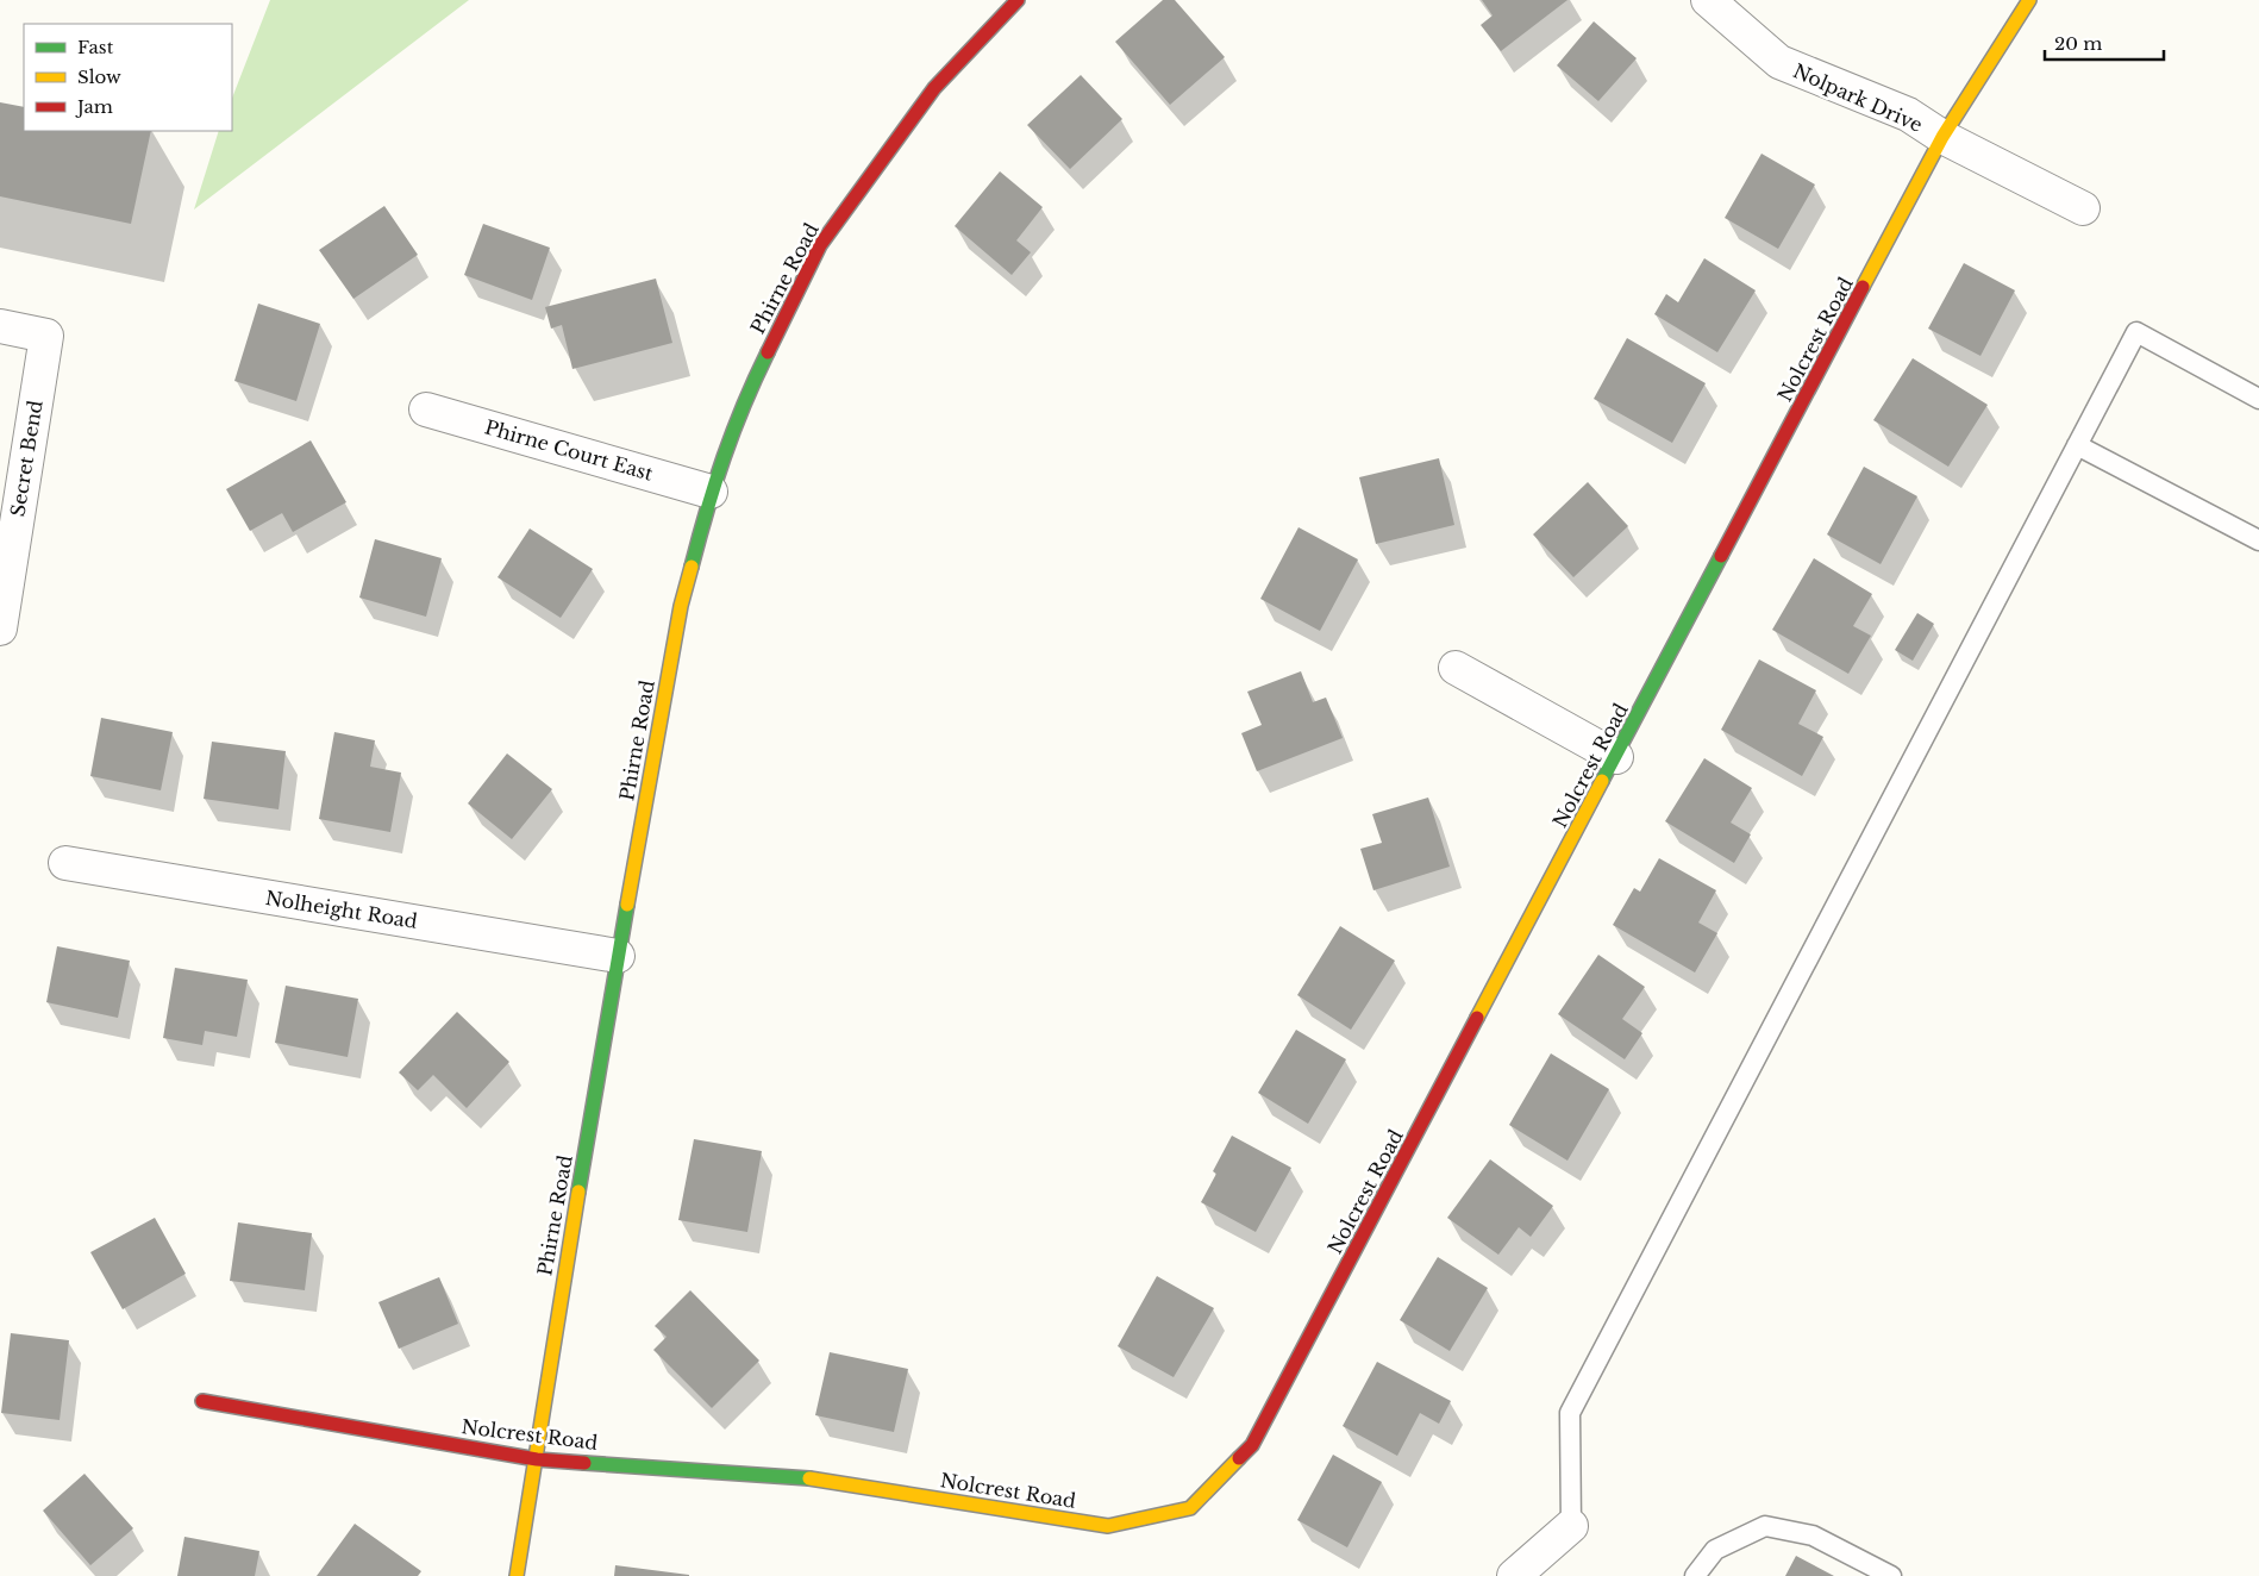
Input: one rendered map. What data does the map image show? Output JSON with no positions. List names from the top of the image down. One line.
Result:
{"streets":{"street":["Nolpark Drive","Phirne Road","Nolcrest Road","Phirne Court East","Secret Bend","Nolheight Road"]},"crossings":[["Nolpark Drive","Nolcrest Road"],["Phirne Road","Nolcrest Road"],["Phirne Road","Phirne Court East"],["Phirne Road","Nolheight Road"]],"legend":["Fast","Slow","Jam"],"scale_bar":"20 m"}
